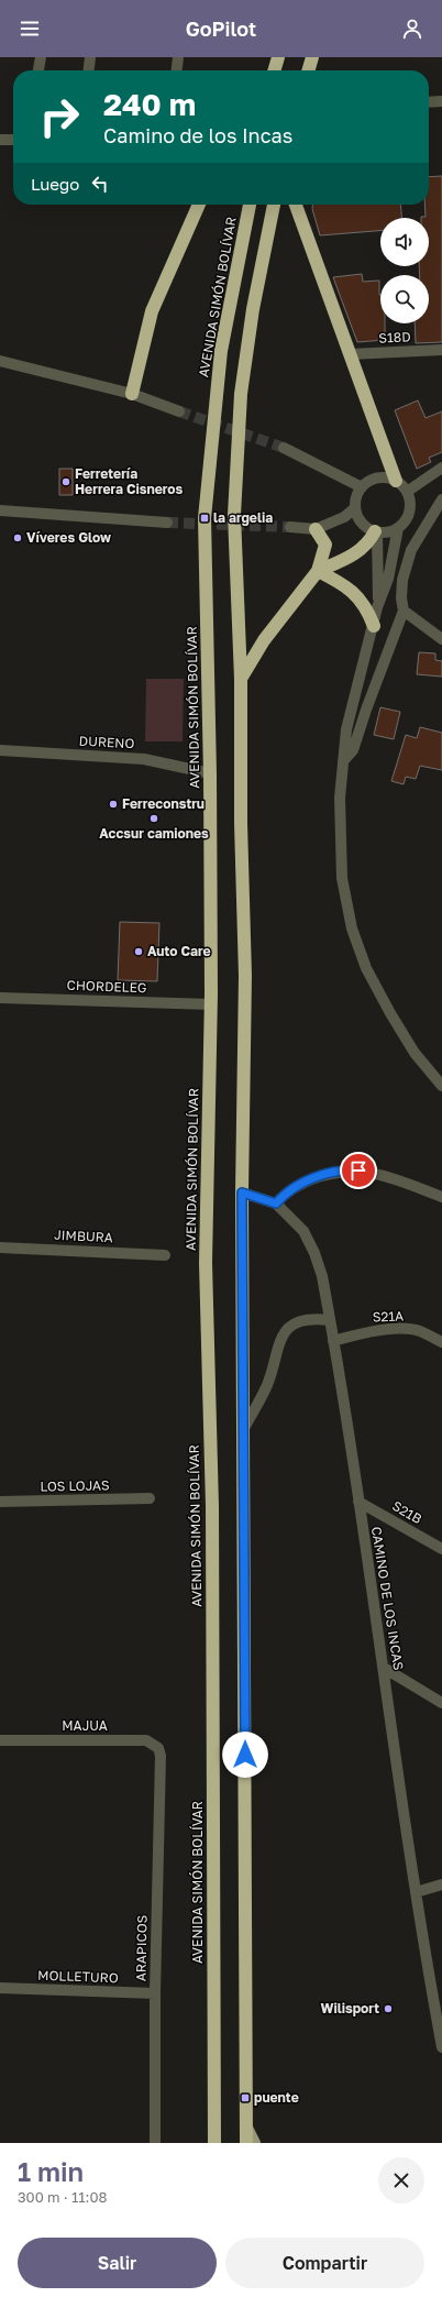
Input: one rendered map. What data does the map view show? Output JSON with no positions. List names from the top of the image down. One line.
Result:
{"streets":{"highway":["AVENIDA SIMÓN BOLÍVAR"],"street":["S18D","DURENO","CHORDELEG","JIMBURA","S21A","LOS LOJAS","S21B","CAMINO DE LOS INCAS","MAJUA","ARAPICOS","MOLLETURO"]},"crossings":[["AVENIDA SIMÓN BOLÍVAR","DURENO"],["AVENIDA SIMÓN BOLÍVAR","CHORDELEG"],["S21A","CAMINO DE LOS INCAS"],["S21B","CAMINO DE LOS INCAS"],["MAJUA","ARAPICOS"],["ARAPICOS","MOLLETURO"]],"places":{"other":["Ferretería Herrera Cisneros","Víveres Glow","Ferreconstru","Accsur camiones","Auto Care","Wilisport"],"transit":["la argelia","puente"]},"page":{"header":"GoPilot","turn":["240 m","Camino de los Incas"],"then":"Luego","heading":["1 min","300 m · 11:08"],"buttons":["Salir","Compartir"]}}
